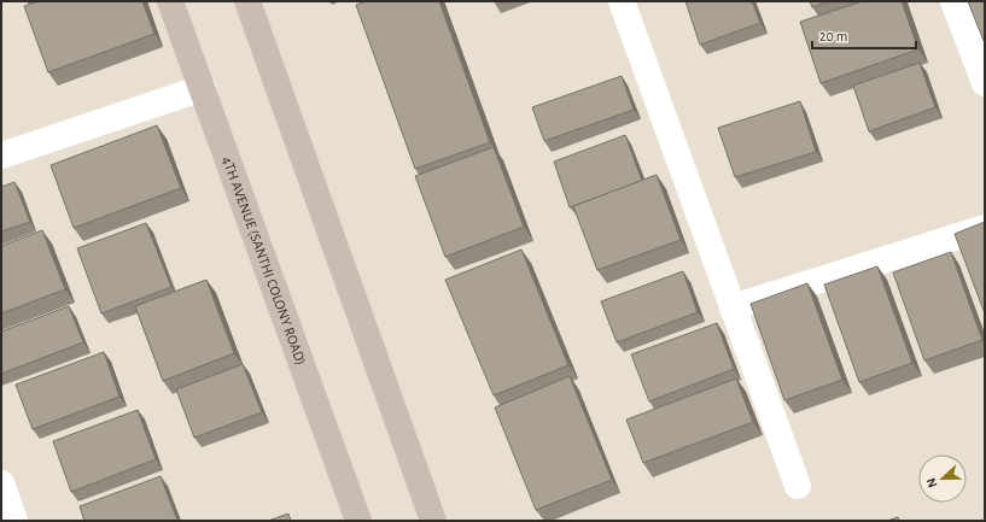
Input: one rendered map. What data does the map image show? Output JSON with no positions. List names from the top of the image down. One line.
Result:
{"streets":{"street":["4TH AVENUE (SANTHI COLONY ROAD)"]},"scale_bar":"20 m","north":"left"}
